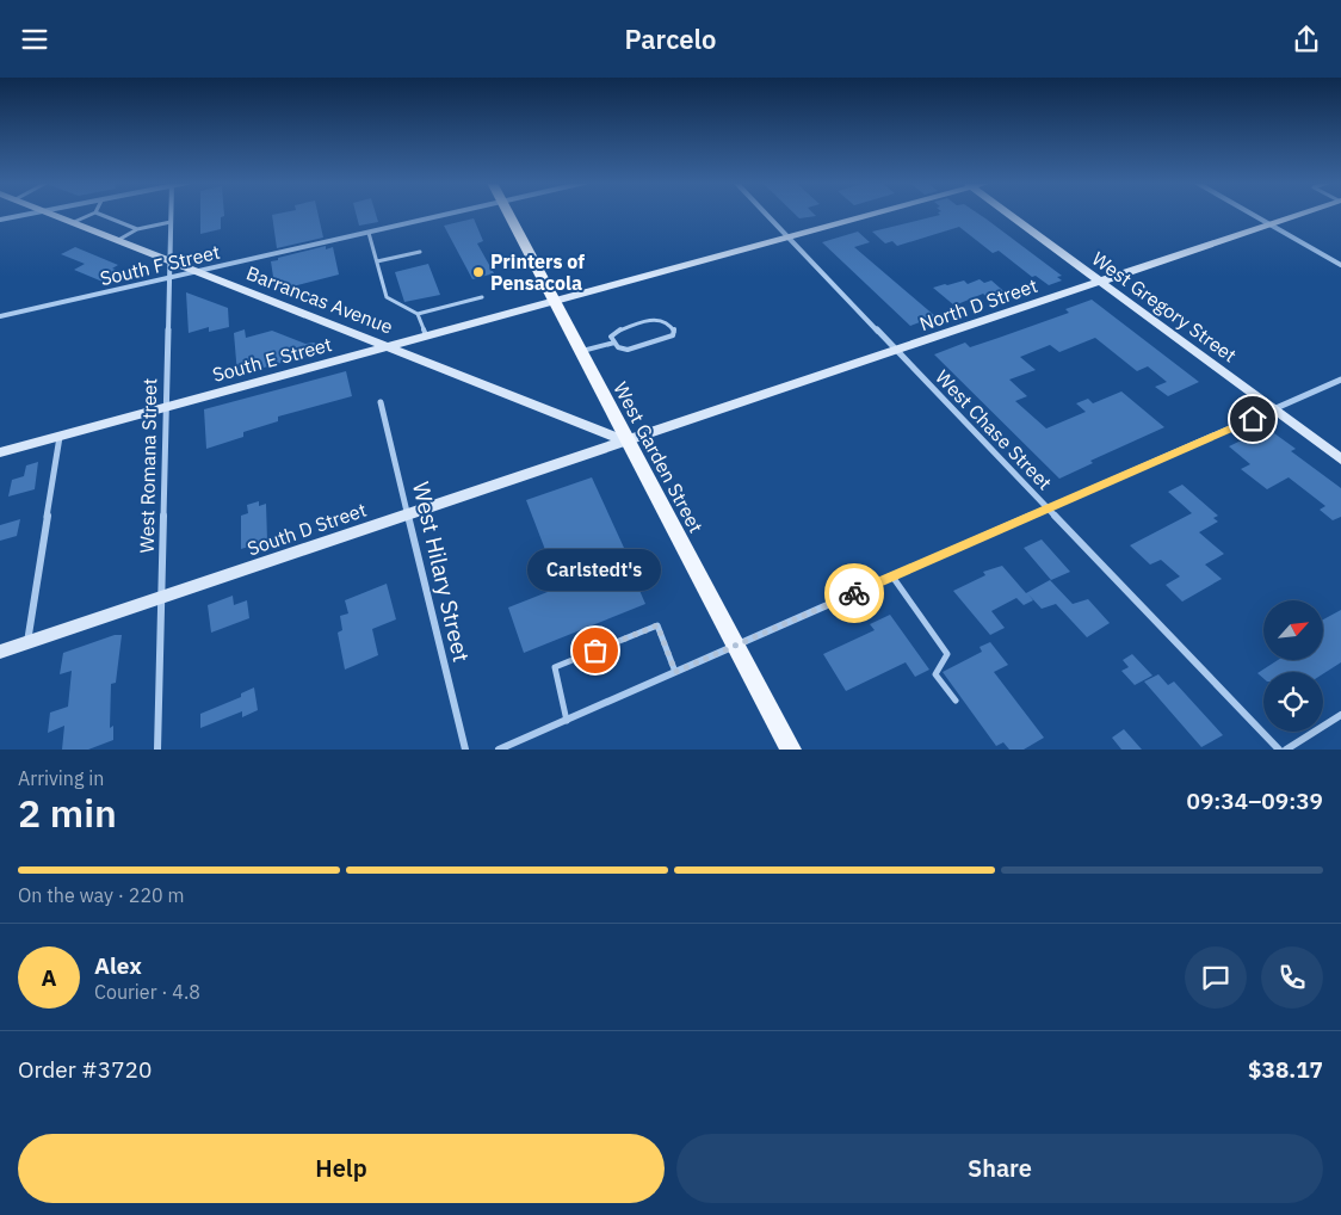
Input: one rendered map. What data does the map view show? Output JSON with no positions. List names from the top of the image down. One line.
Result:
{"streets":{"main road":["West Garden Street"],"street":["South F Street","Barrancas Avenue","North D Street","West Gregory Street","South E Street","West Chase Street","West Romana Street","South D Street","West Hilary Street"]},"crossings":[["South F Street","Barrancas Avenue"],["South F Street","West Romana Street"],["Barrancas Avenue","North D Street"],["Barrancas Avenue","South E Street"],["Barrancas Avenue","West Garden Street"],["Barrancas Avenue","West Romana Street"],["Barrancas Avenue","South D Street"],["North D Street","West Gregory Street"],["North D Street","West Chase Street"],["North D Street","West Garden Street"],["North D Street","South D Street"],["South E Street","West Chase Street"],["South E Street","West Garden Street"],["South E Street","West Romana Street"],["West Garden Street","South D Street"],["West Romana Street","South D Street"],["South D Street","West Hilary Street"]],"places":["Printers of Pensacola","Carlstedt's"],"north":"top right","page":{"header":"Parcelo","bubble":"Carlstedt's","heading":["2 min","Arriving in","09:34–09:39"],"panel":["Alex","Courier · 4.8","Order #3720","$38.17"],"bar":"On the way · 220 m","round":"A","buttons":["Help","Share"]}}
